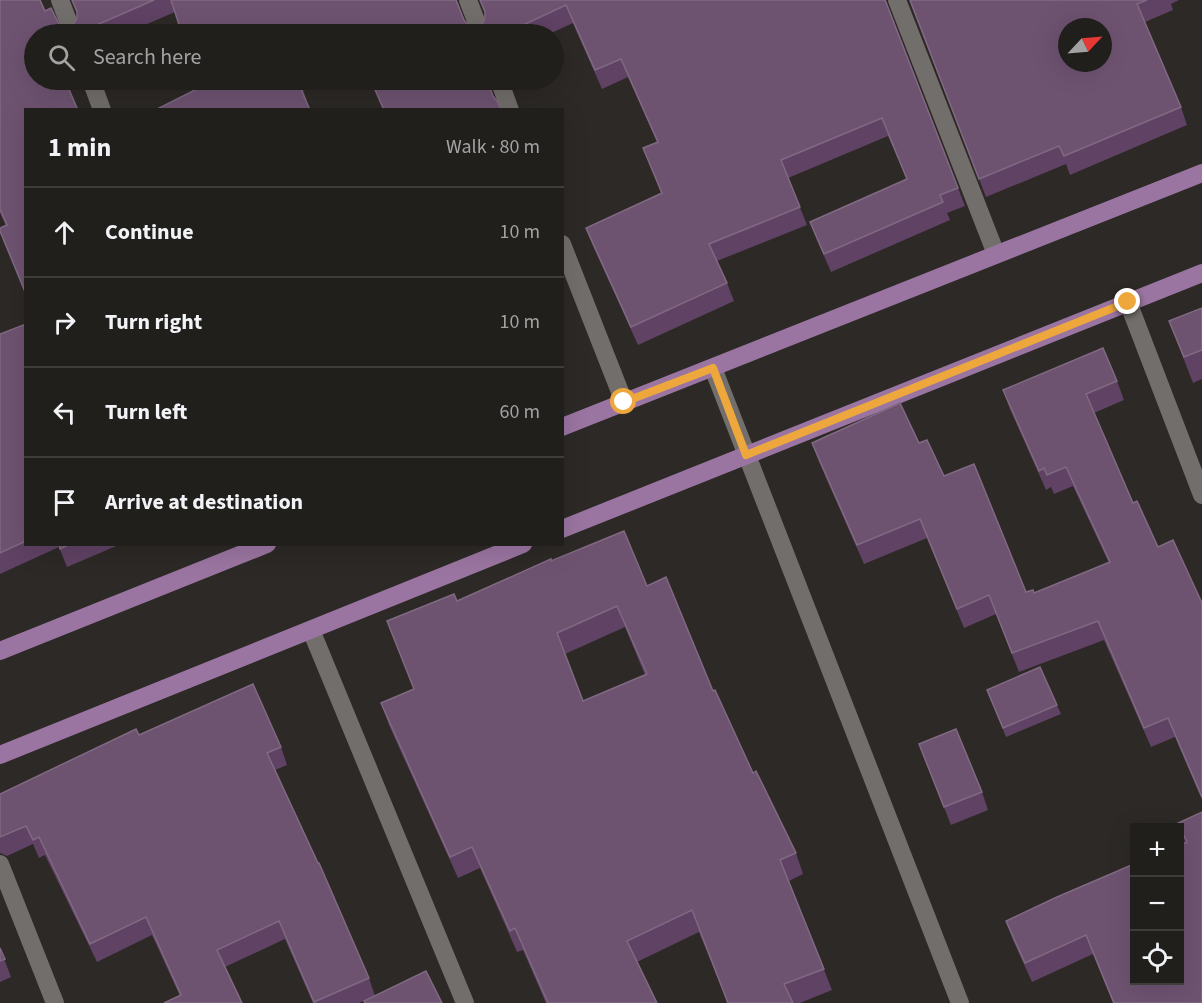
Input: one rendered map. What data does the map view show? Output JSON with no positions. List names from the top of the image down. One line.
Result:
{"north":"top right","page":{"search":"Search here","heading":["1 min","Walk · 80 m"],"list":[["Continue","10 m"],["Turn right","10 m"],["Turn left","60 m"],"Arrive at destination"],"map_buttons":["+","−"]}}
